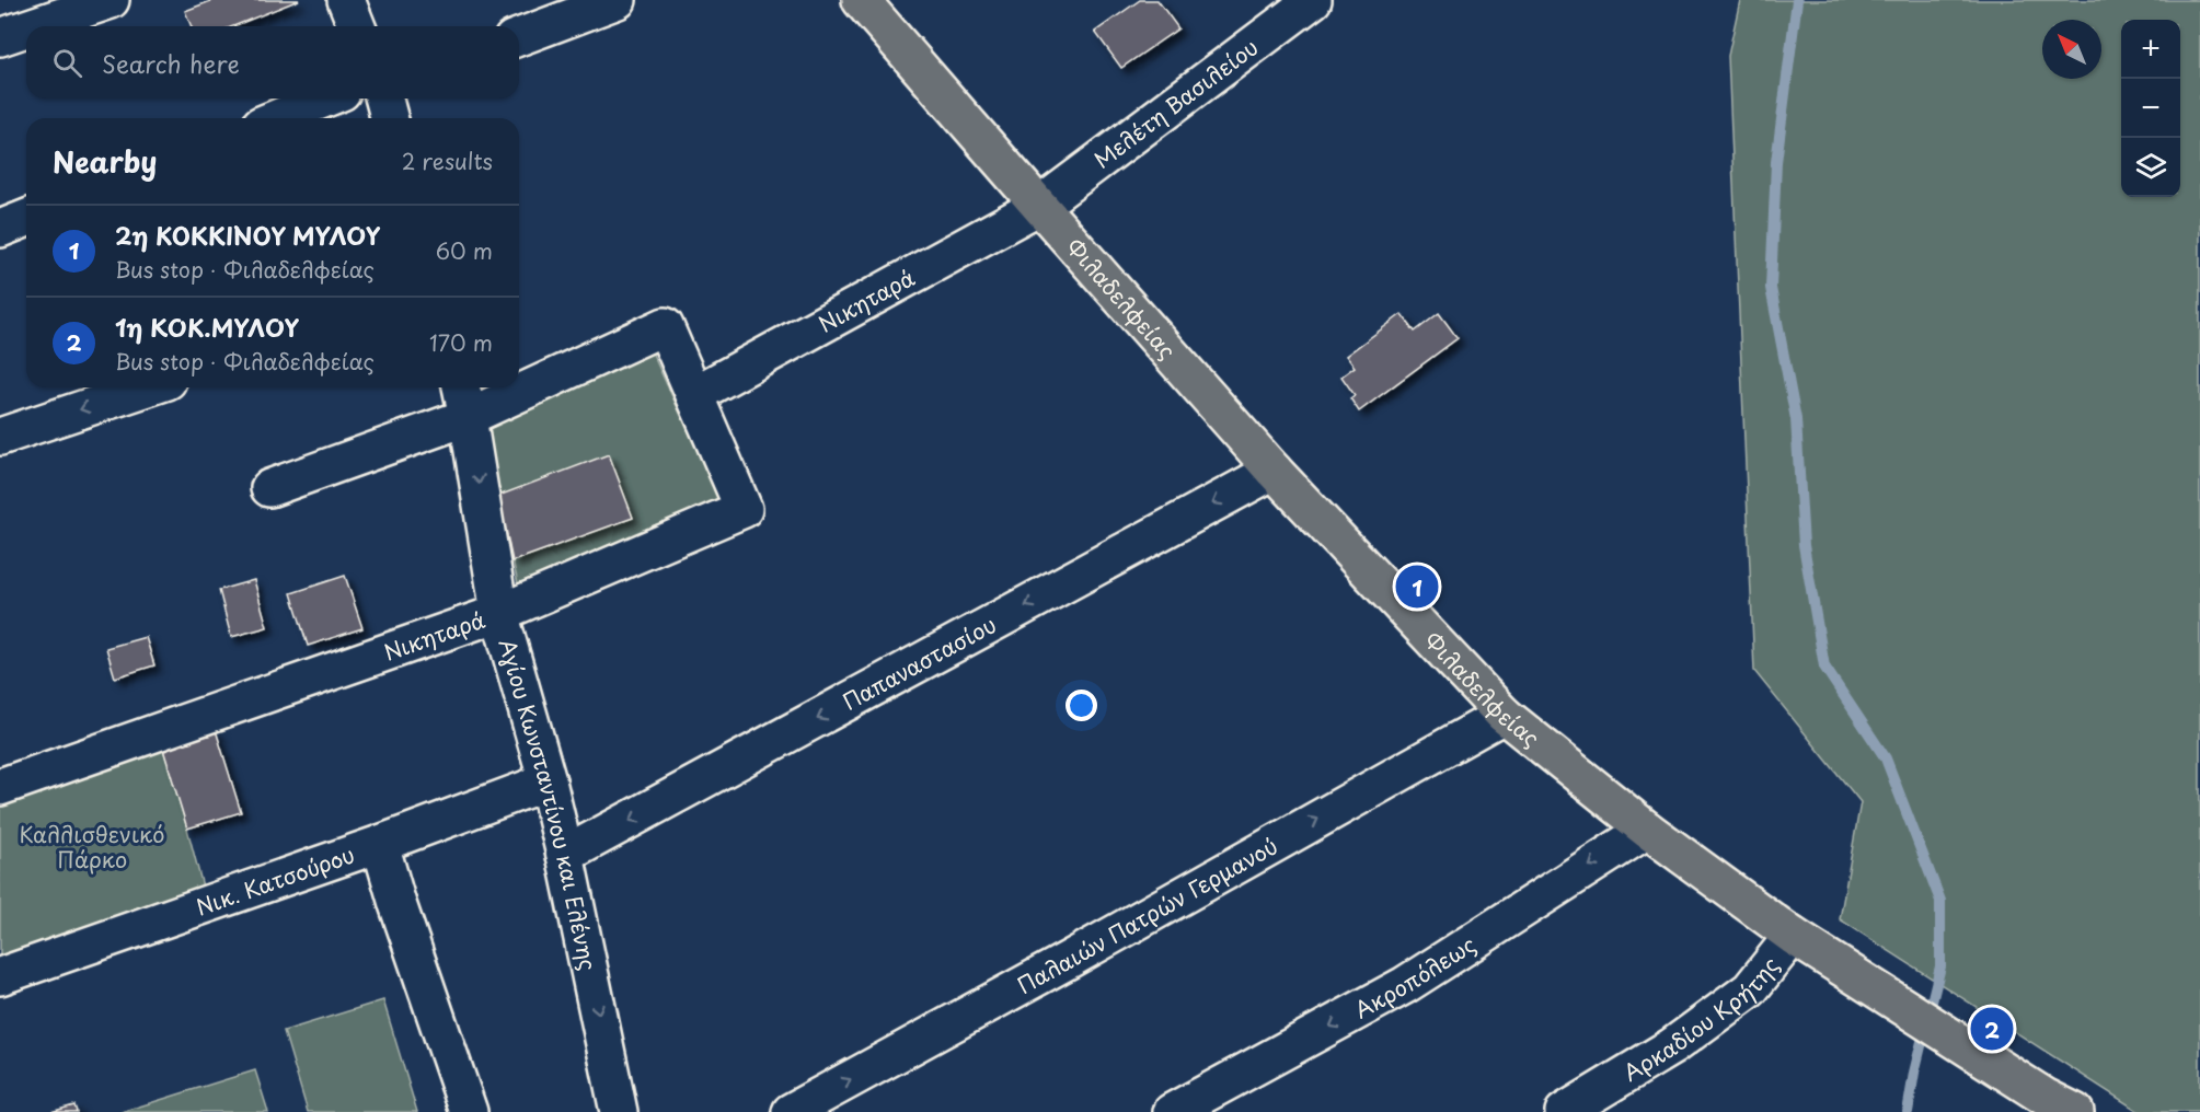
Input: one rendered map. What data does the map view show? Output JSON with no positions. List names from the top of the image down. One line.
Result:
{"streets":{"main road":["Φιλαδελφείας"],"street":["Μελέτη Βασιλείου","Νικηταρά","Παπαναστασίου","Αγίου Κωνσταντίνου και Ελένης","Νικ. Κατσούρου","Παλαιών Πατρών Γερμανού","Ακροπόλεως","Αρκαδίου Κρήτης"]},"crossings":[["Μελέτη Βασιλείου","Φιλαδελφείας"],["Μελέτη Βασιλείου","Νικηταρά"],["Φιλαδελφείας","Νικηταρά"],["Φιλαδελφείας","Παπαναστασίου"],["Φιλαδελφείας","Παλαιών Πατρών Γερμανού"],["Φιλαδελφείας","Ακροπόλεως"],["Φιλαδελφείας","Αρκαδίου Κρήτης"],["Νικηταρά","Αγίου Κωνσταντίνου και Ελένης"],["Παπαναστασίου","Αγίου Κωνσταντίνου και Ελένης"],["Αγίου Κωνσταντίνου και Ελένης","Νικ. Κατσούρου"]],"one_way":["Παπαναστασίου","Παλαιών Πατρών Γερμανού","Ακροπόλεως"],"parks":["Καλλισθενικό Πάρκο"],"north":"top left","page":{"map_buttons":["+","−"],"search":"Search here","heading":["Nearby","2 results"],"list":[{"mark":"1","name":"2η ΚΟΚΚΙΝΟΥ ΜΥΛΟΥ","note":"Bus stop · Φιλαδελφείας","value":"60 m"},{"mark":"2","name":"1η ΚΟΚ.ΜΥΛΟΥ","note":"Bus stop · Φιλαδελφείας","value":"170 m"}],"pins":["1","2"]}}
